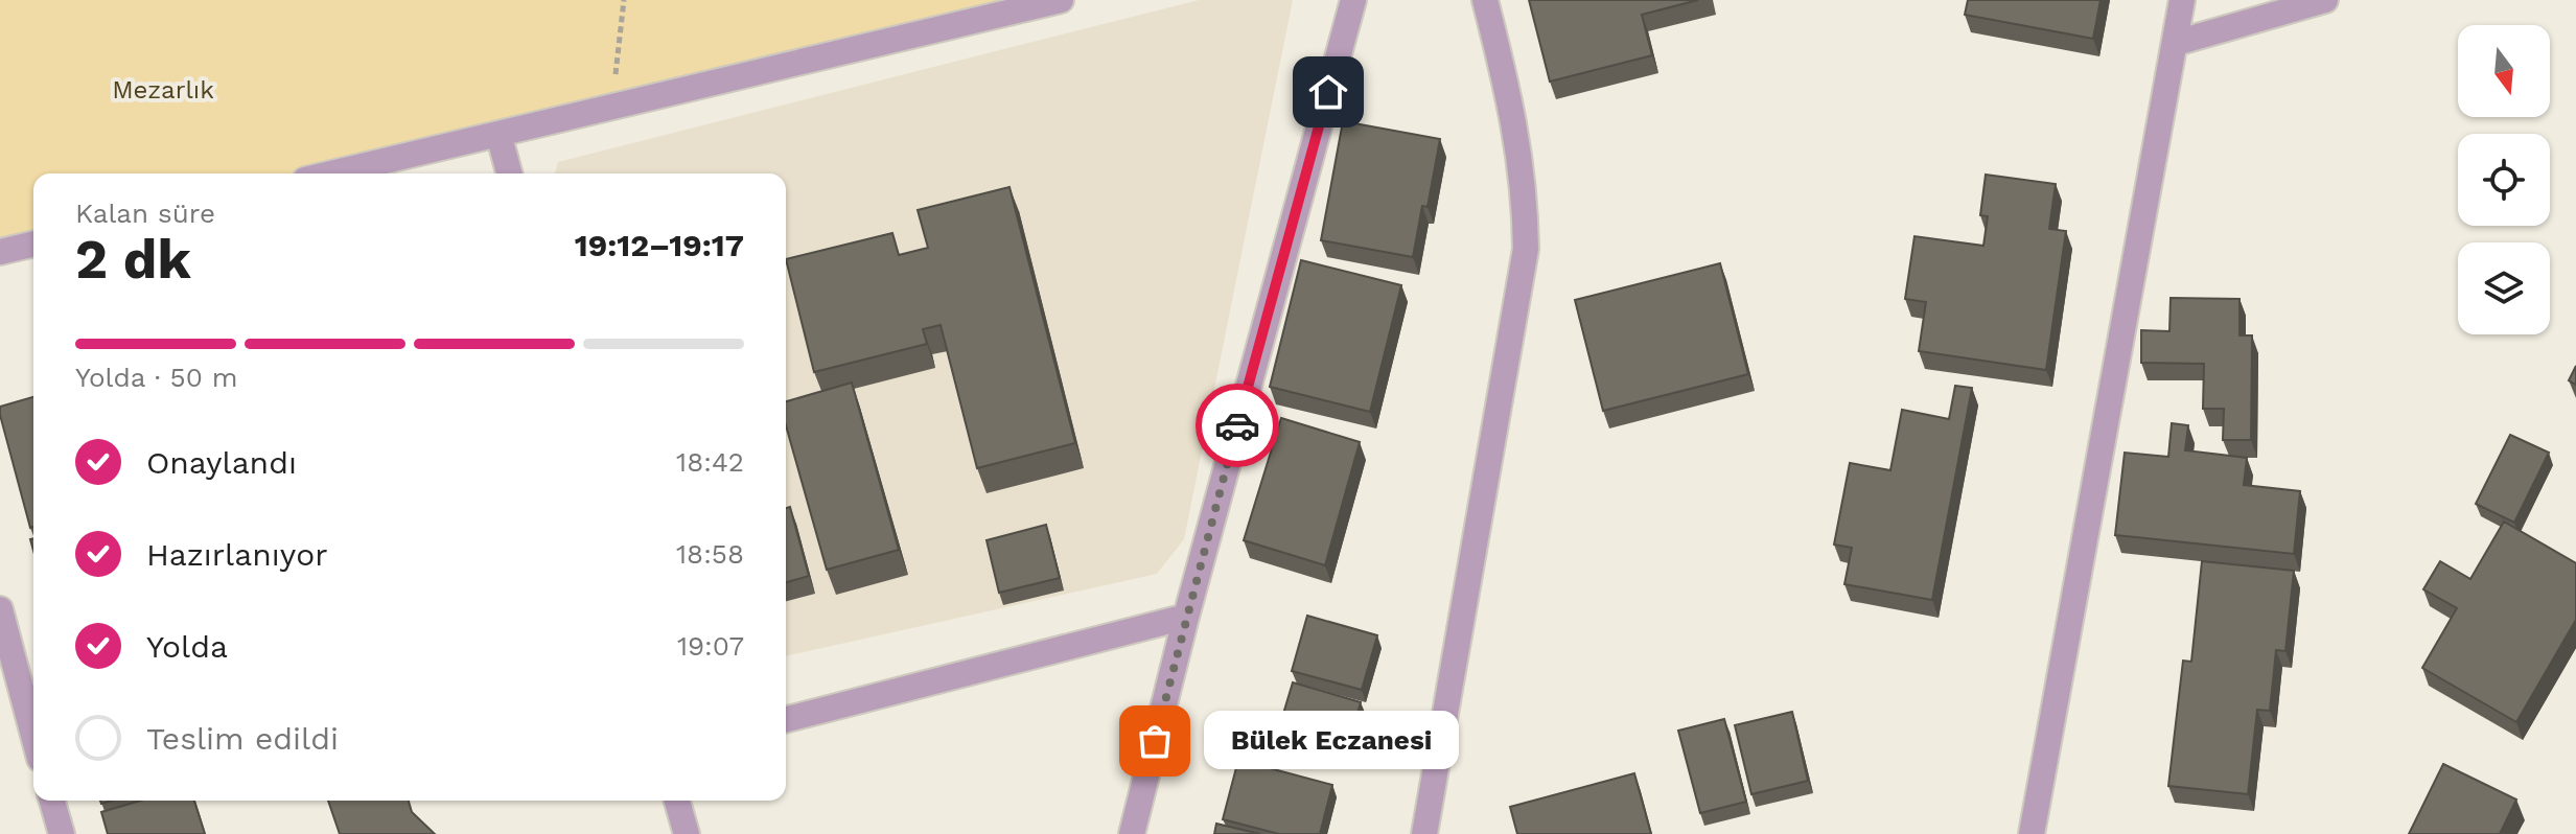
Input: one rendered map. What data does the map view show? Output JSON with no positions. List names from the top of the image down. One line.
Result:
{"parks":["Mezarlık"],"places":["Bülek Eczanesi"],"north":"bottom","page":{"heading":["2 dk","Kalan süre","19:12–19:17"],"bar":"Yolda · 50 m","list":[["Onaylandı","18:42"],["Hazırlanıyor","18:58"],["Yolda","19:07"],"Teslim edildi"],"bubble":"Bülek Eczanesi"}}
